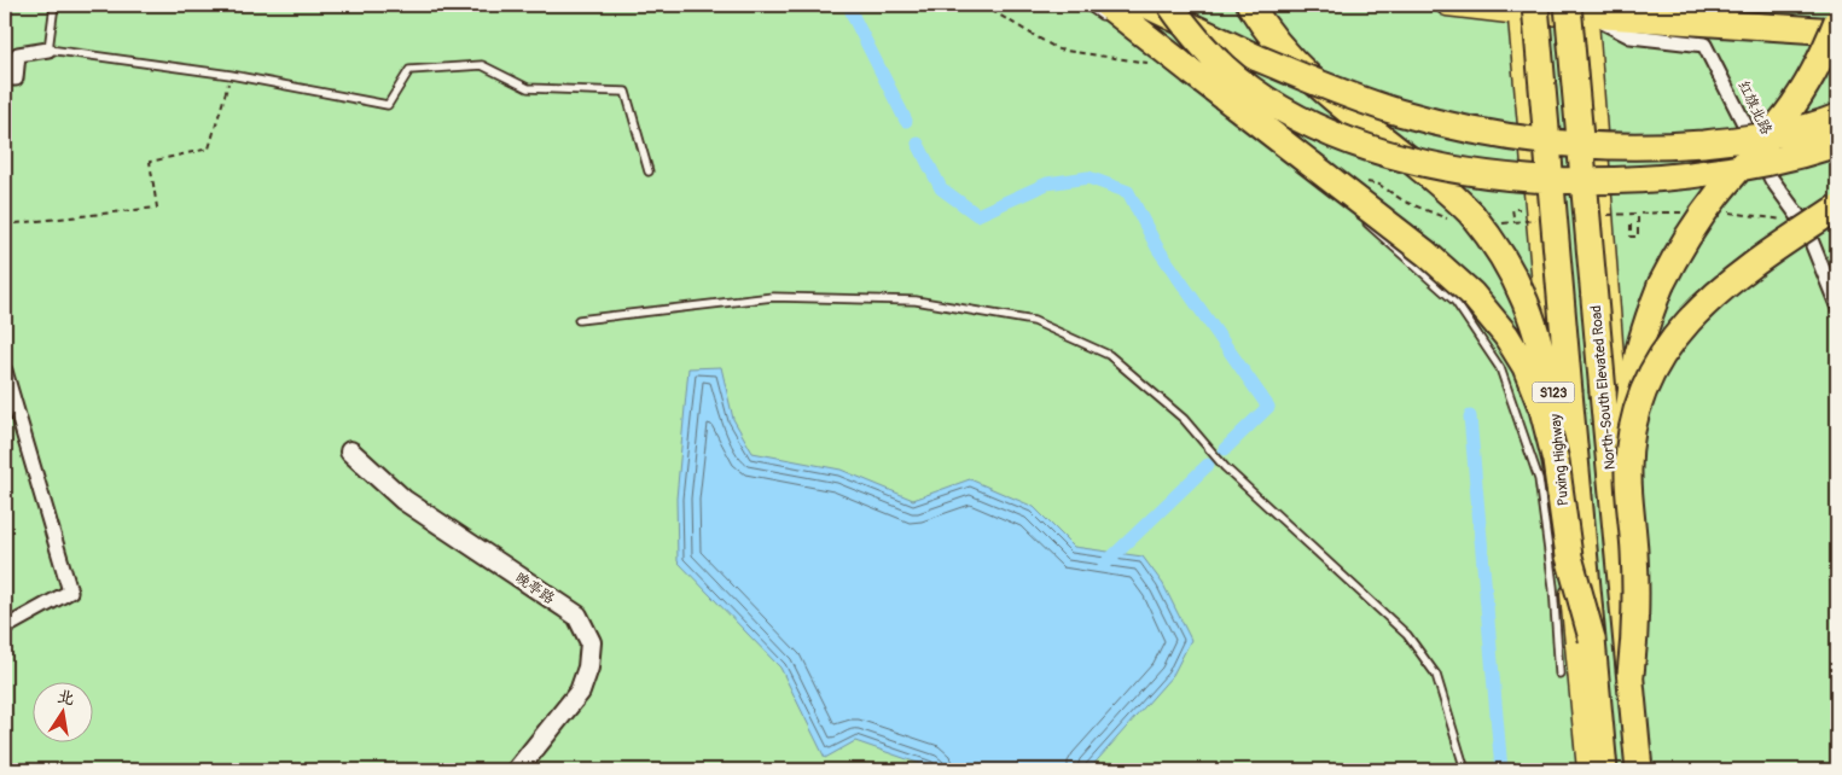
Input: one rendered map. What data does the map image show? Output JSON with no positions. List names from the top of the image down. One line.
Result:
{"streets":{"highway":["North-South Elevated Road"],"main road":["S123","Puxing Highway"],"street":["红旗北路","晚亭路"]},"crossings":[["红旗北路","North-South Elevated Road"]],"north":"top"}
